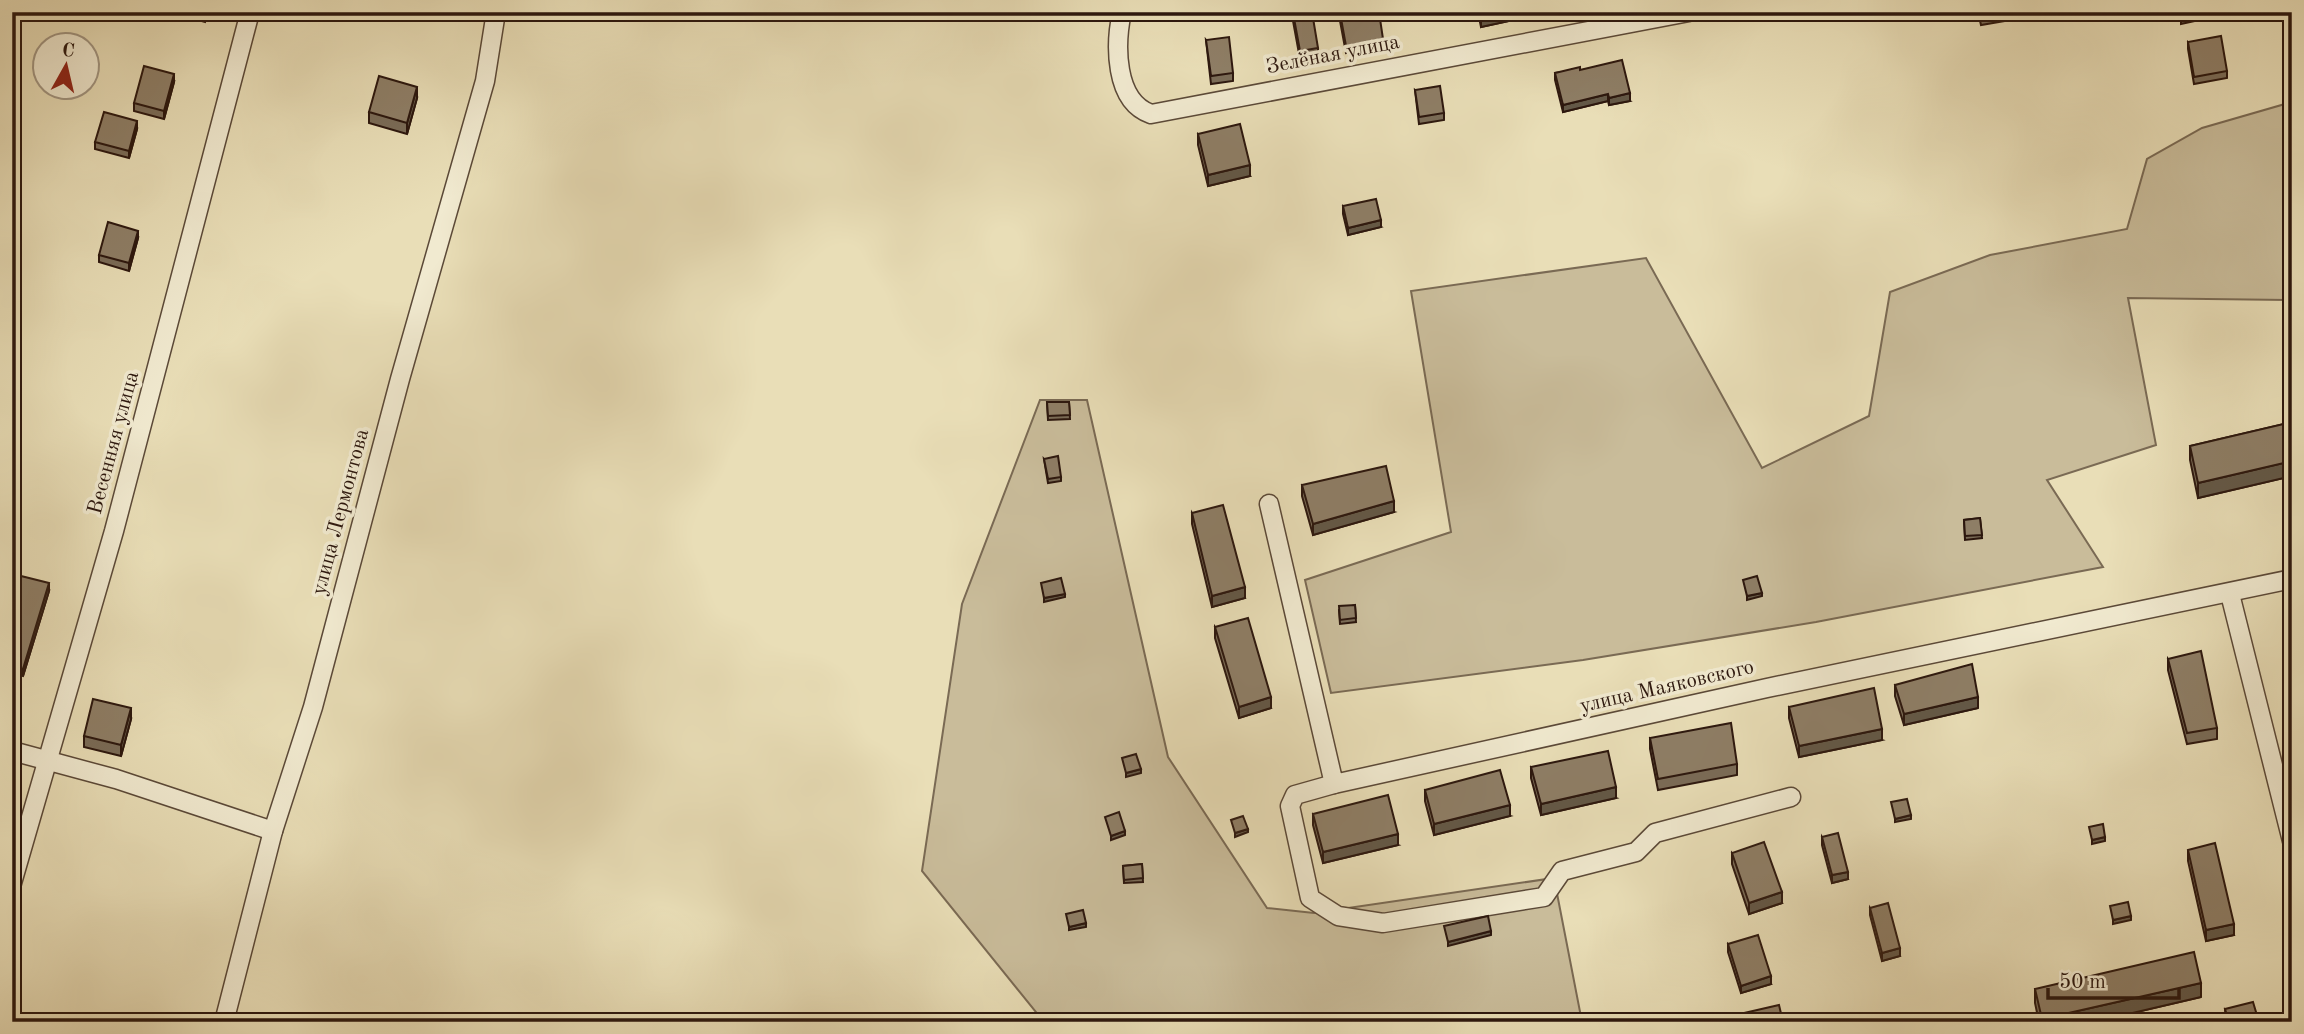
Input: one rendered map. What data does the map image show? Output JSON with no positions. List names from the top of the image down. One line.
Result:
{"streets":{"street":["Зелёная улица","Весенняя улица","улица Лермонтова","улица Маяковского"]},"scale_bar":"50 m","north":"top"}
